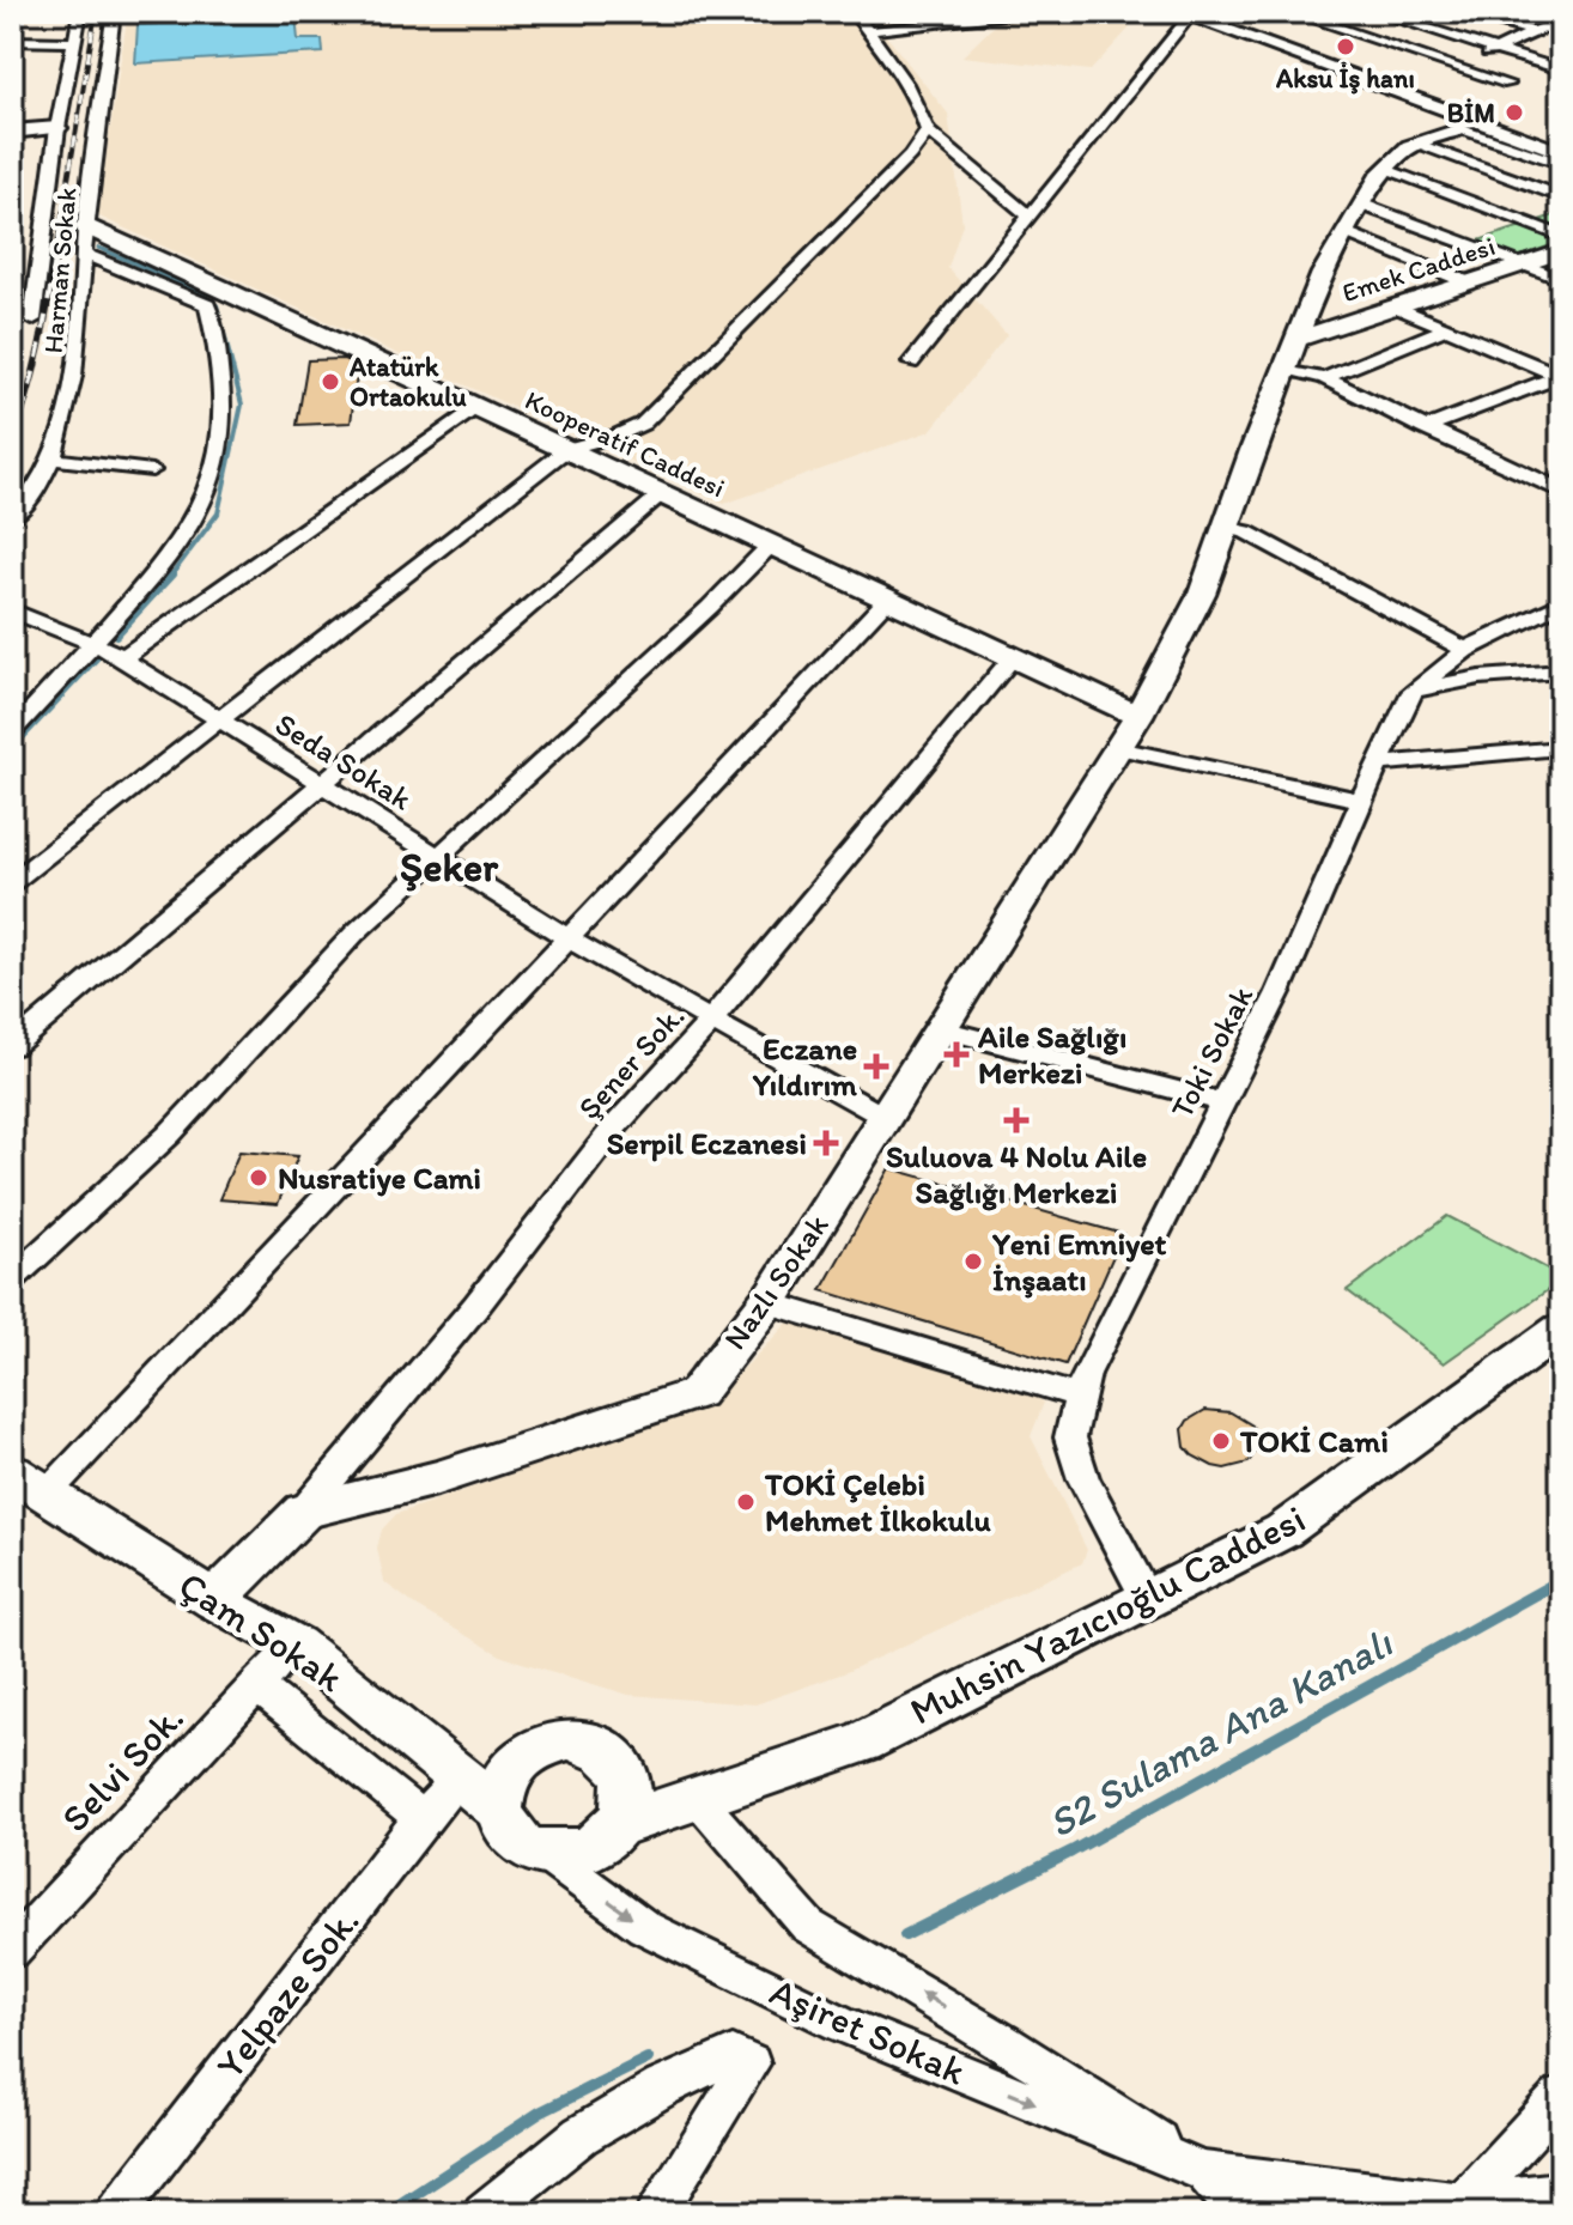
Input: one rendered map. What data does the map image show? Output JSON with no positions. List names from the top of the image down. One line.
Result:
{"streets":{"street":["Emek Caddesi","Harman Sokak","Kooperatif Caddesi","Seda Sokak","Toki Sokak","Şener Sok.","Nazlı Sokak","Muhsin Yazıcıoğlu Caddesi","Çam Sokak","Selvi Sok.","Yelpaze Sok.","Aşiret Sokak"]},"crossings":[["Emek Caddesi","Nazlı Sokak"],["Harman Sokak","Kooperatif Caddesi"],["Kooperatif Caddesi","Şener Sok."],["Kooperatif Caddesi","Nazlı Sokak"],["Seda Sokak","Şener Sok."],["Seda Sokak","Nazlı Sokak"],["Toki Sokak","Muhsin Yazıcıoğlu Caddesi"],["Şener Sok.","Nazlı Sokak"],["Muhsin Yazıcıoğlu Caddesi","Çam Sokak"],["Muhsin Yazıcıoğlu Caddesi","Aşiret Sokak"],["Çam Sokak","Selvi Sok."],["Çam Sokak","Yelpaze Sok."],["Çam Sokak","Aşiret Sokak"]],"districts":["Şeker"],"water":["S2 Sulama Ana Kanalı"],"places":{"other":["Aksu İş hanı","BİM","Atatürk Ortaokulu","Nusratiye Cami","Yeni Emniyet İnşaatı","TOKİ Cami","TOKİ Çelebi Mehmet İlkokulu"],"health":["Aile Sağlığı Merkezi","Eczane Yıldırım","Suluova 4 Nolu Aile Sağlığı Merkezi","Serpil Eczanesi"]}}
